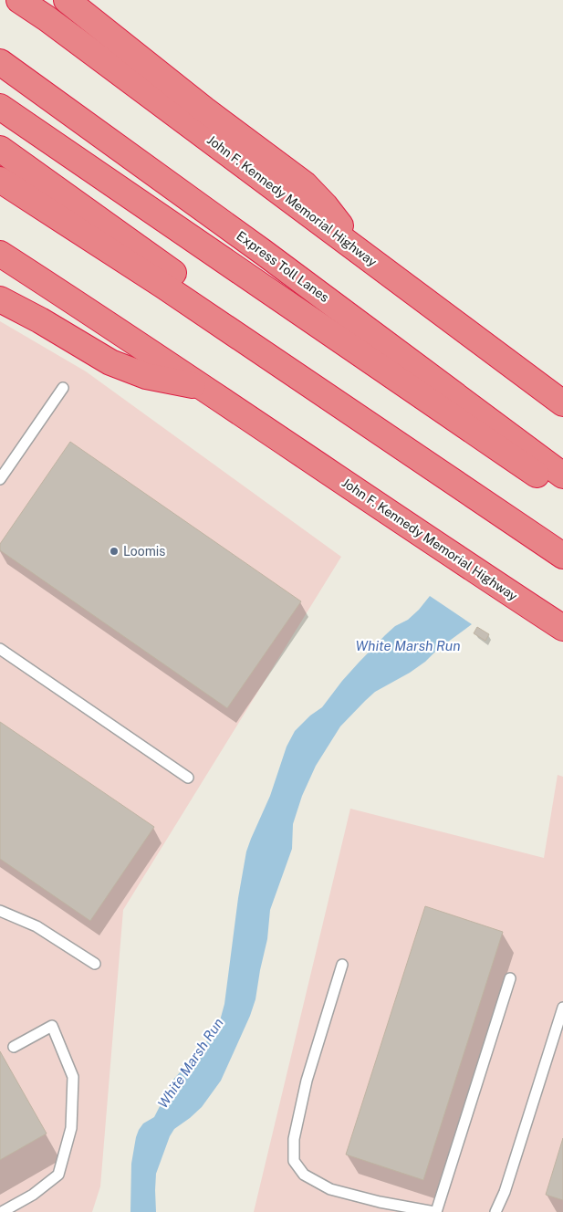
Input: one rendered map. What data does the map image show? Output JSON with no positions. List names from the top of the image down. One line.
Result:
{"streets":{"highway":["John F. Kennedy Memorial Highway","Express Toll Lanes"]},"water":["White Marsh Run"],"places":["Loomis"]}
